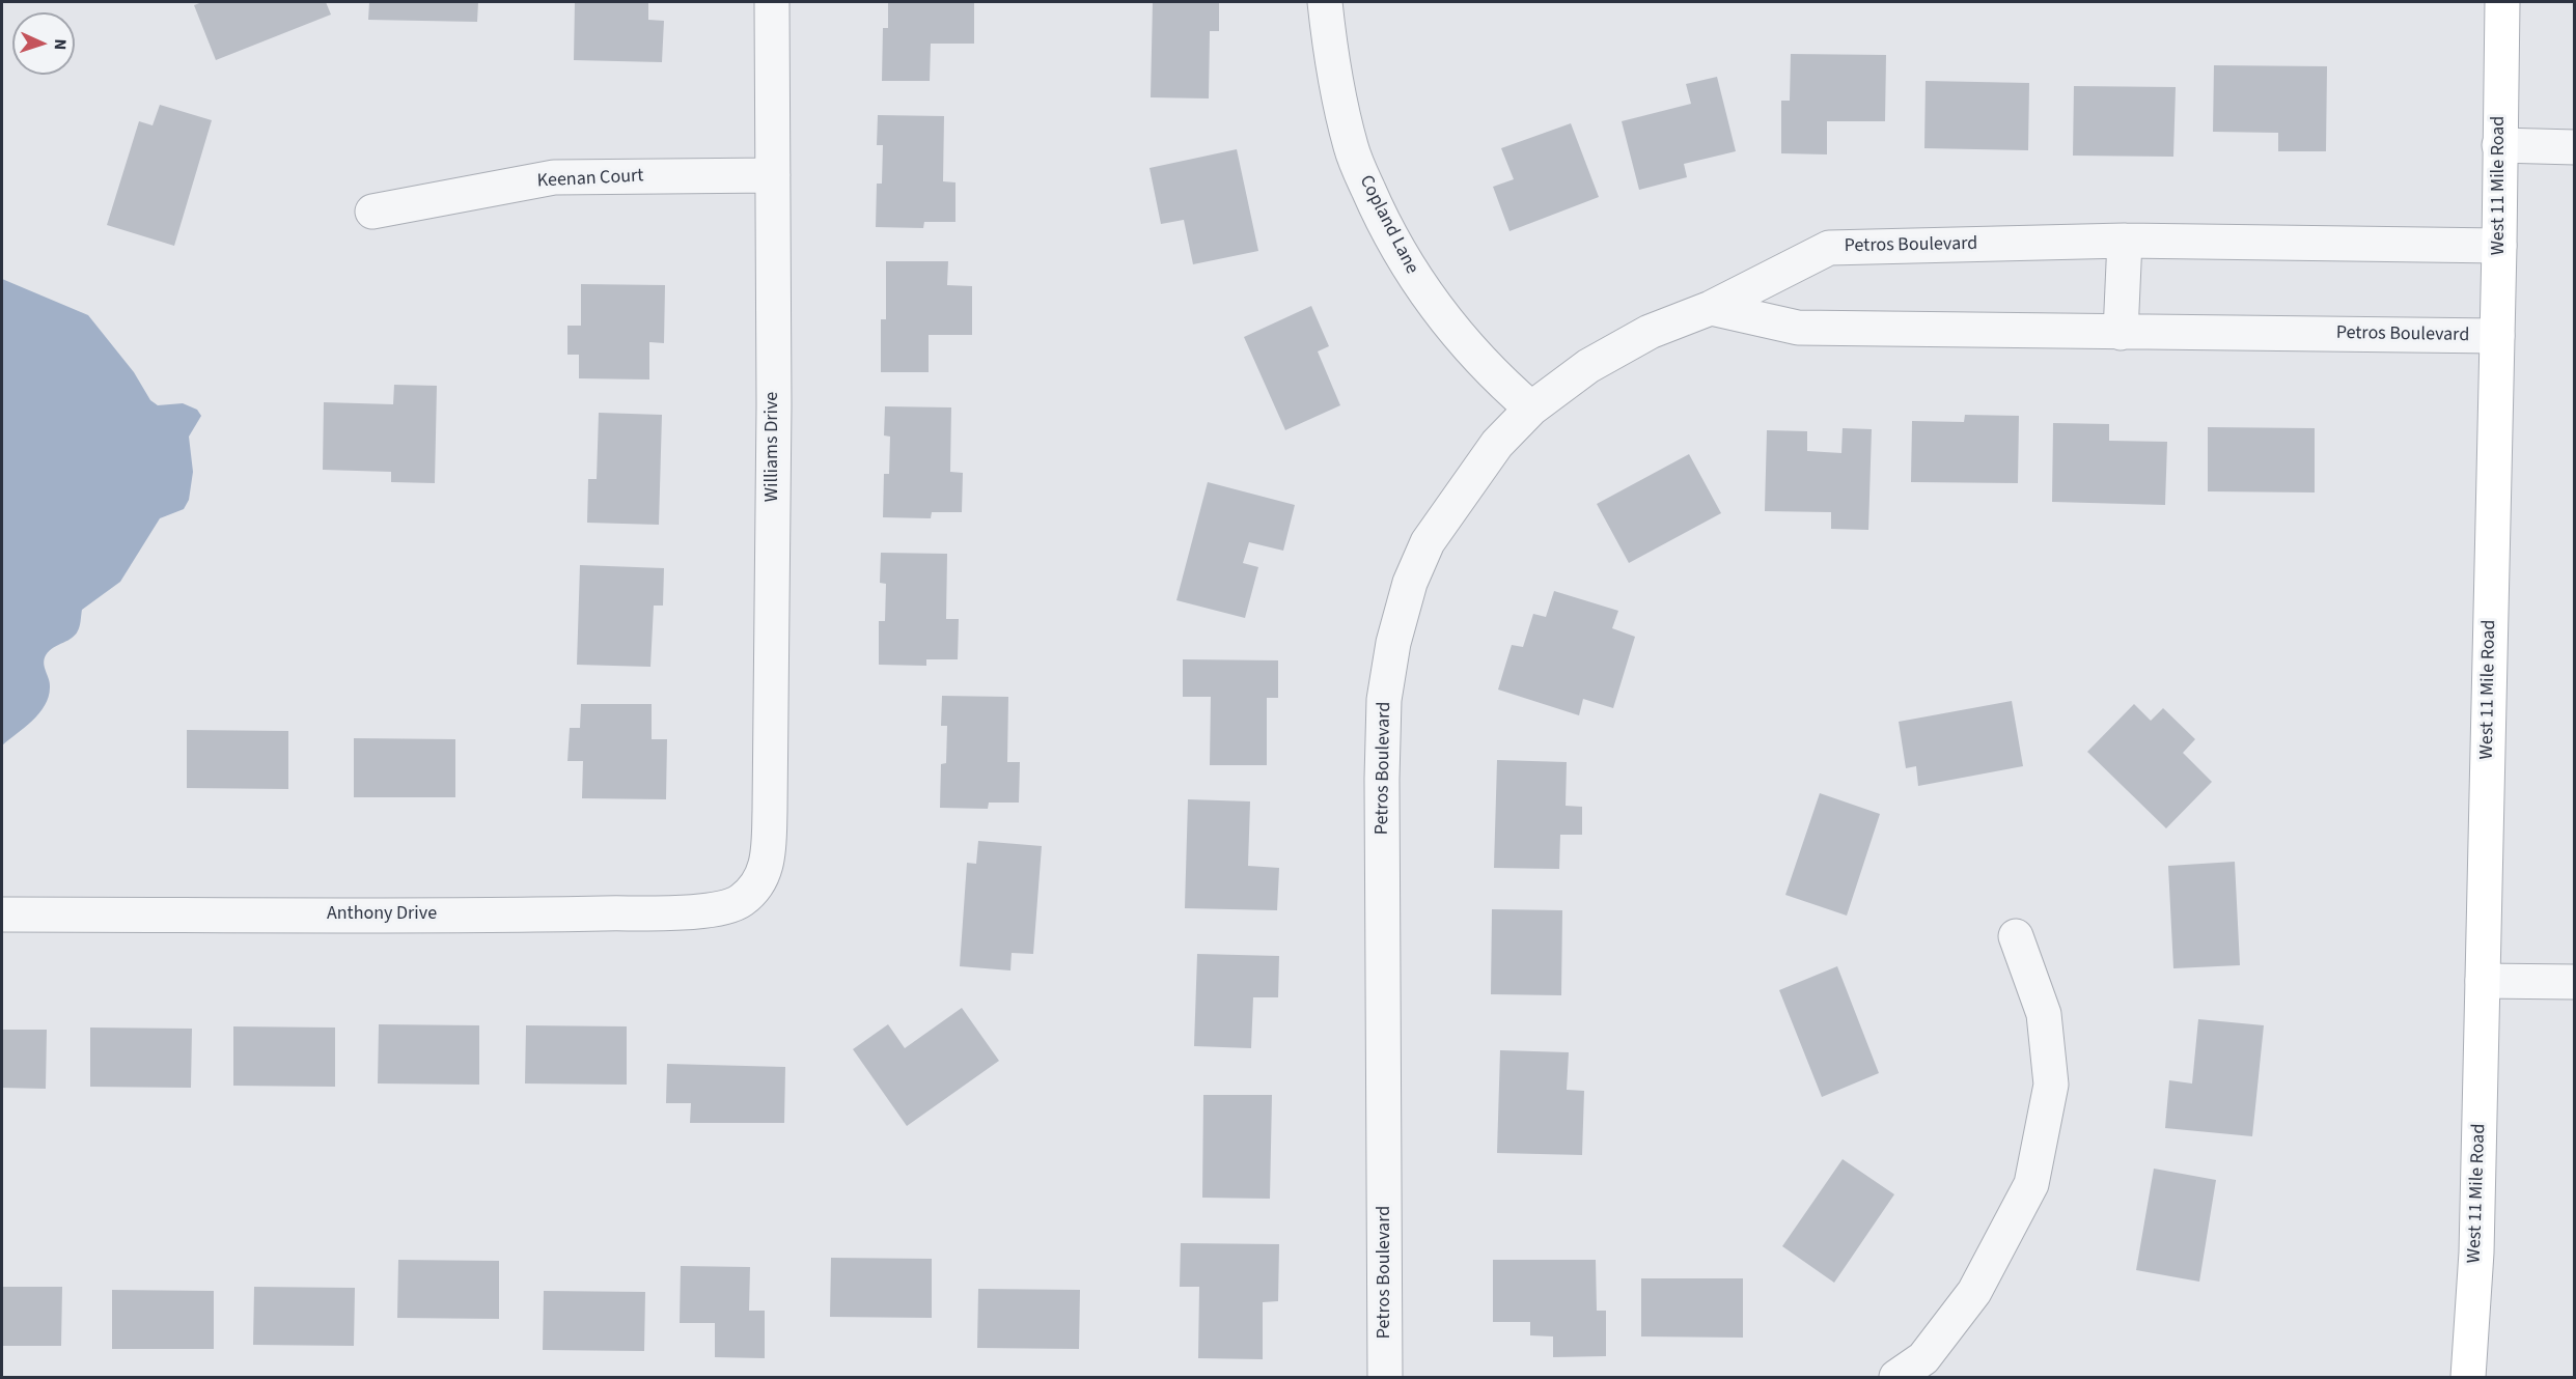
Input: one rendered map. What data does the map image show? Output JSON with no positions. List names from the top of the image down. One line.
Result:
{"streets":{"street":["Keenan Court","West 11 Mile Road","Copland Lane","Petros Boulevard","Williams Drive","Anthony Drive"]},"crossings":[["Keenan Court","Williams Drive"],["West 11 Mile Road","Petros Boulevard"],["Copland Lane","Petros Boulevard"],["Williams Drive","Anthony Drive"]],"north":"right"}
